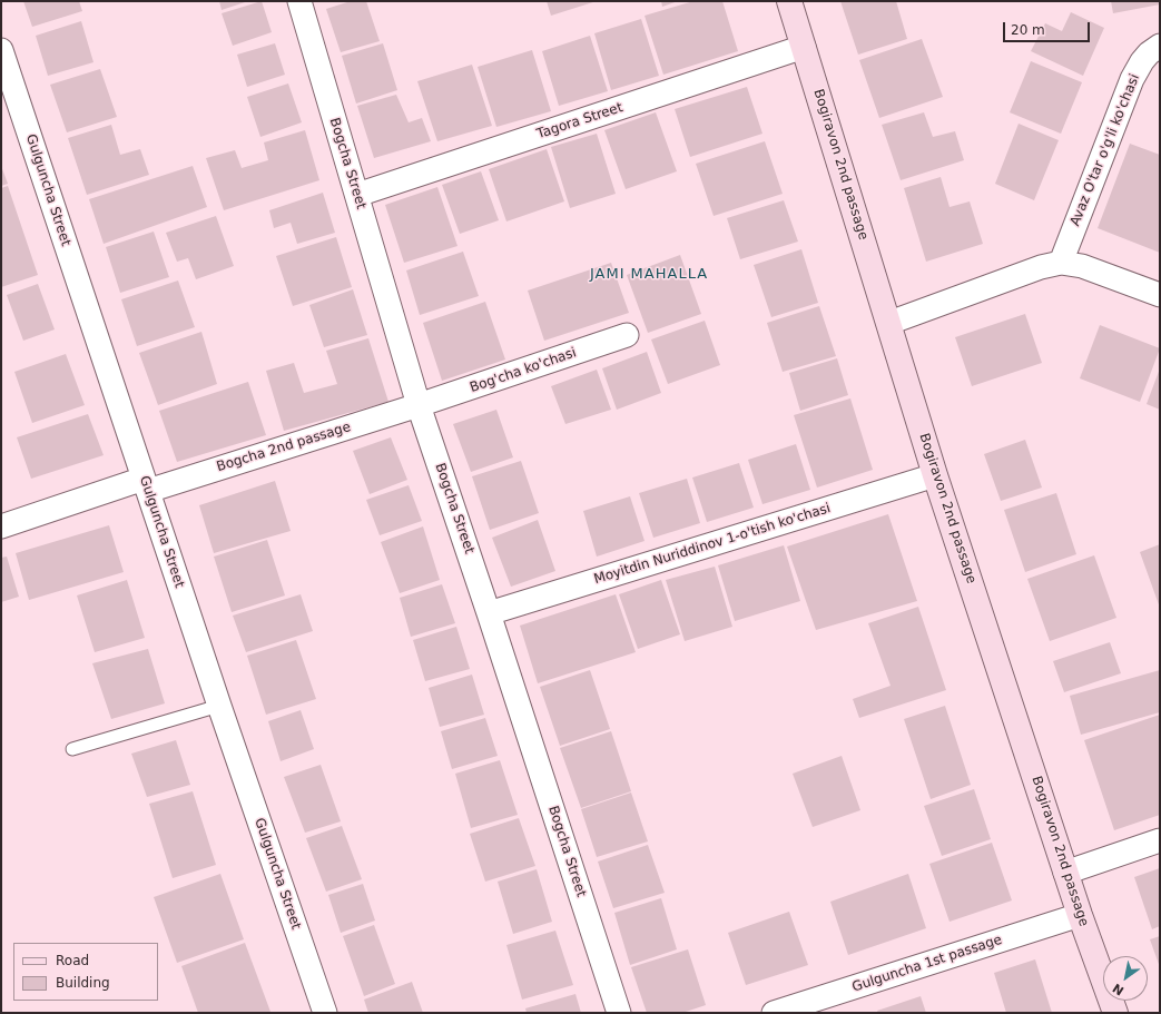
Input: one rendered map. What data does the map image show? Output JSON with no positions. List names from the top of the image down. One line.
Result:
{"streets":{"street":["Tagora Street","Avaz O'tar o'g'li ko'chasi","Bogcha Street","Bogiravon 2nd passage","Gulguncha Street","Bog'cha ko'chasi","Bogcha 2nd passage","Moyitdin Nuriddinov 1-o'tish ko'chasi","Gulguncha 1st passage"]},"crossings":[["Tagora Street","Bogcha Street"],["Tagora Street","Bogiravon 2nd passage"],["Bogcha Street","Bog'cha ko'chasi"],["Bogcha Street","Bogcha 2nd passage"],["Bogcha Street","Moyitdin Nuriddinov 1-o'tish ko'chasi"],["Bogiravon 2nd passage","Moyitdin Nuriddinov 1-o'tish ko'chasi"],["Bogiravon 2nd passage","Gulguncha 1st passage"],["Gulguncha Street","Bogcha 2nd passage"],["Bog'cha ko'chasi","Bogcha 2nd passage"]],"districts":["JAMI MAHALLA"],"legend":["Road","Building"],"scale_bar":"20 m","north":"bottom left"}
